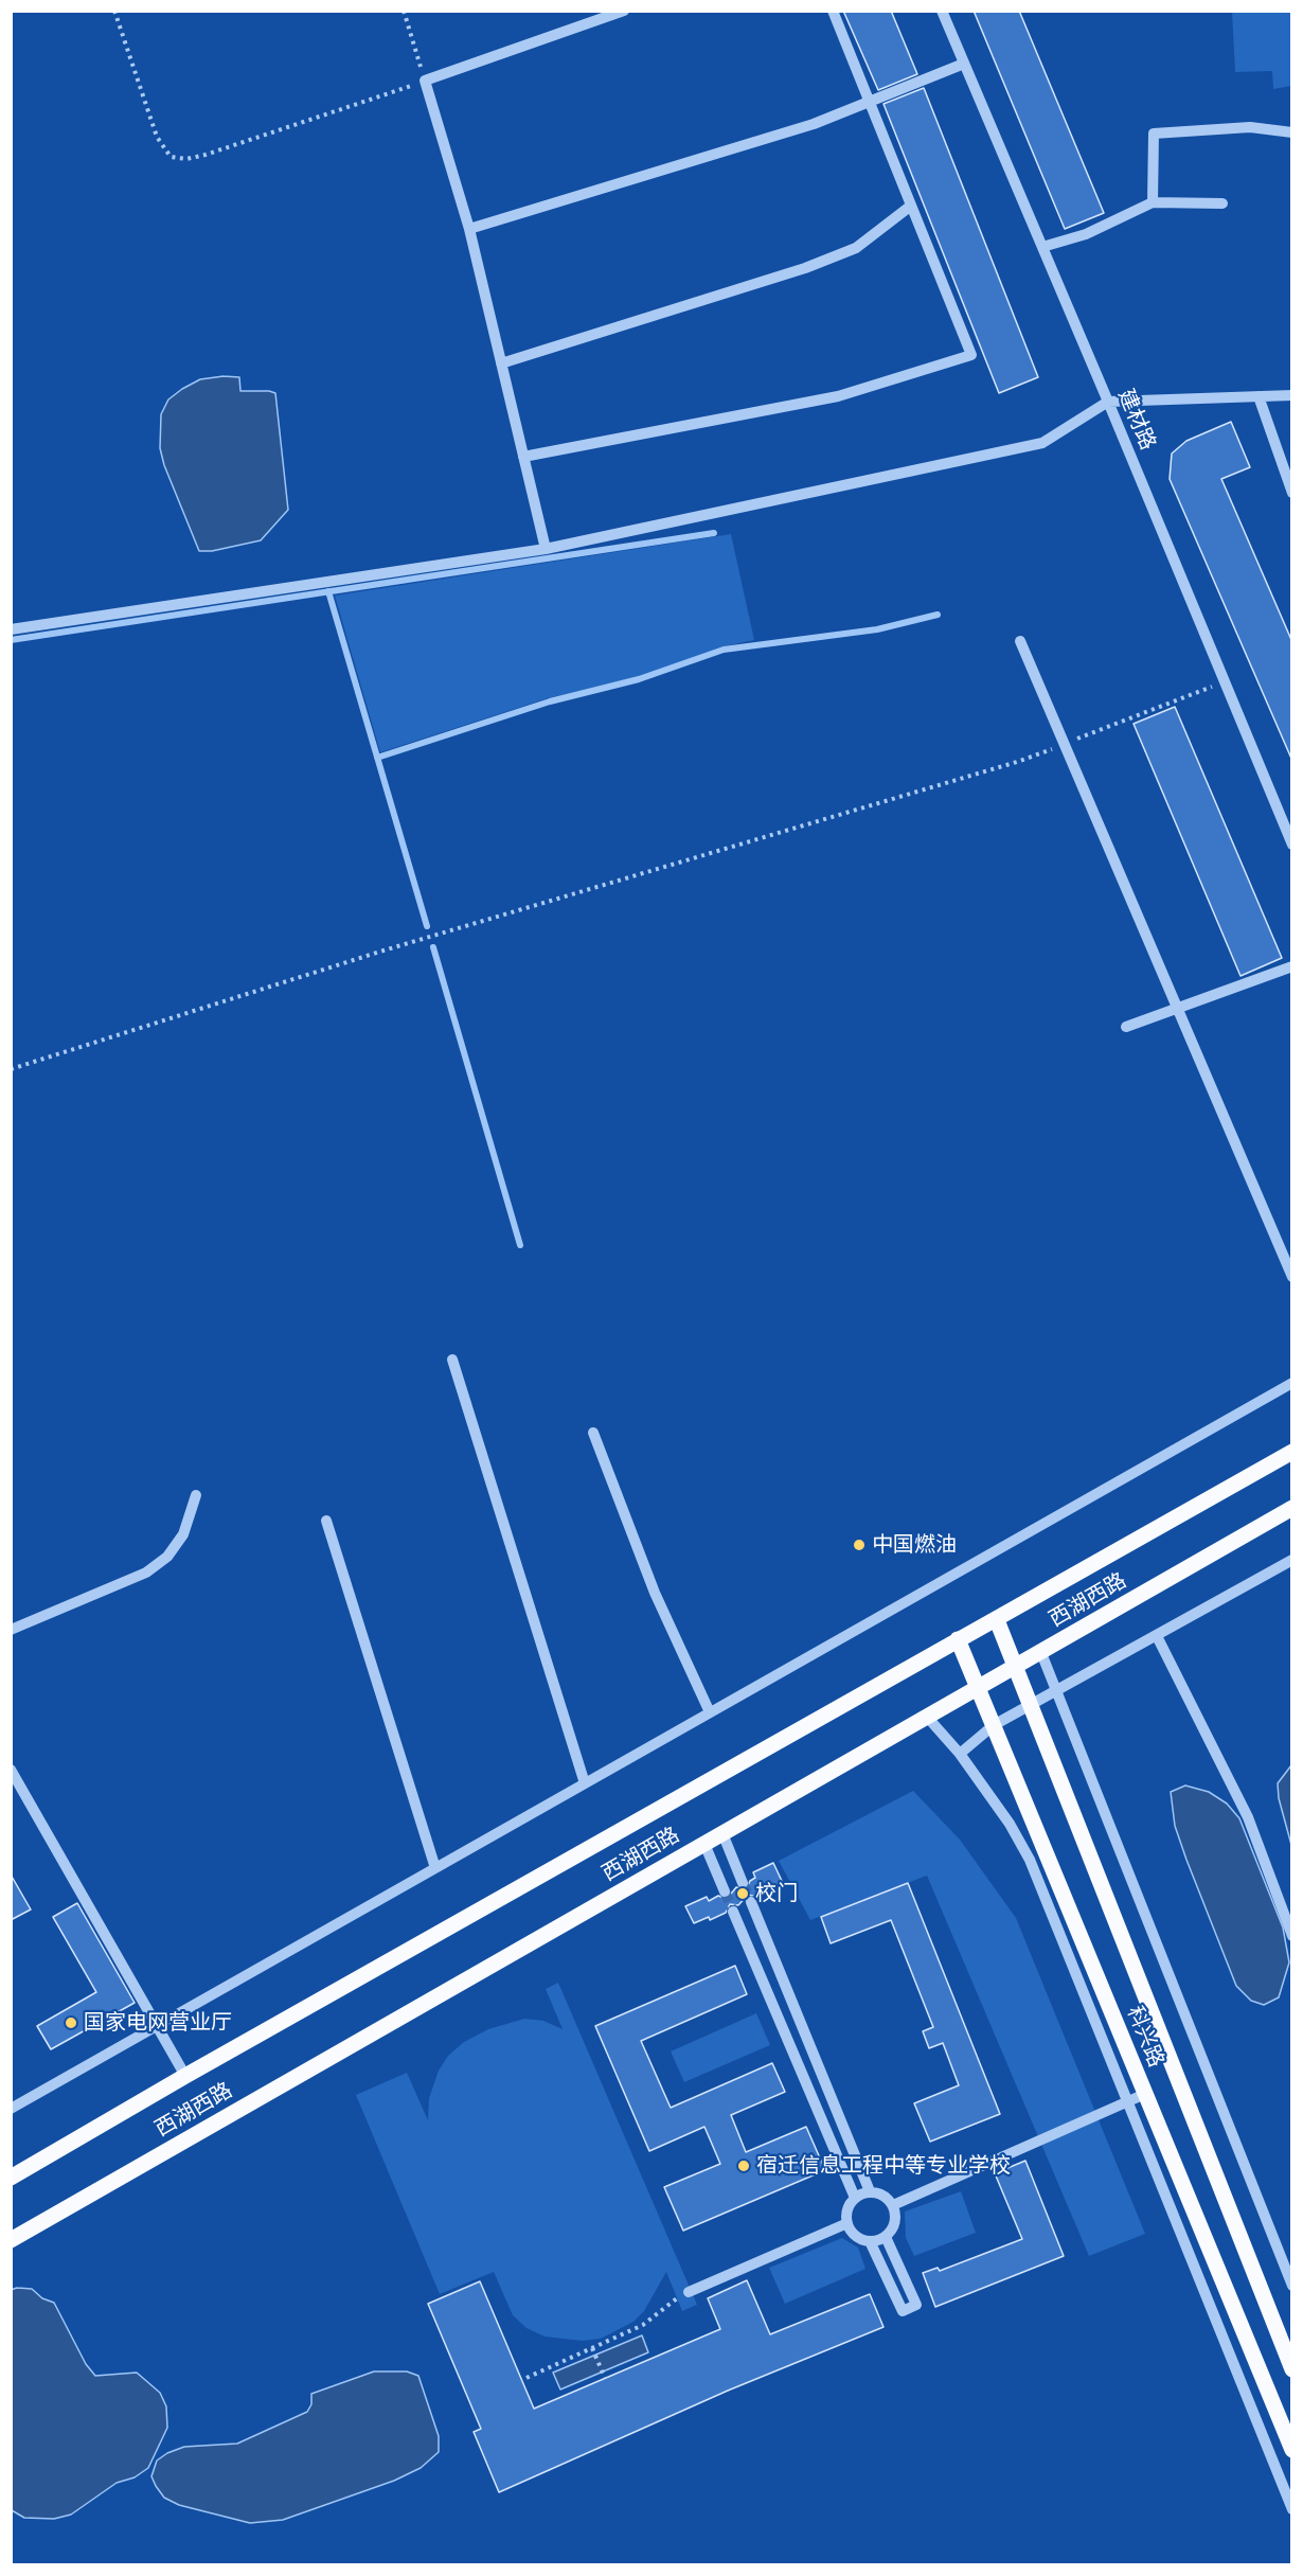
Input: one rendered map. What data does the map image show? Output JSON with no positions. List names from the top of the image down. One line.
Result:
{"streets":{"main road":["西湖西路","科兴路"],"street":["建材路"]},"crossings":[["西湖西路","科兴路"]],"places":["中国燃油","校门","国家电网营业厅","宿迁信息工程中等专业学校"]}
